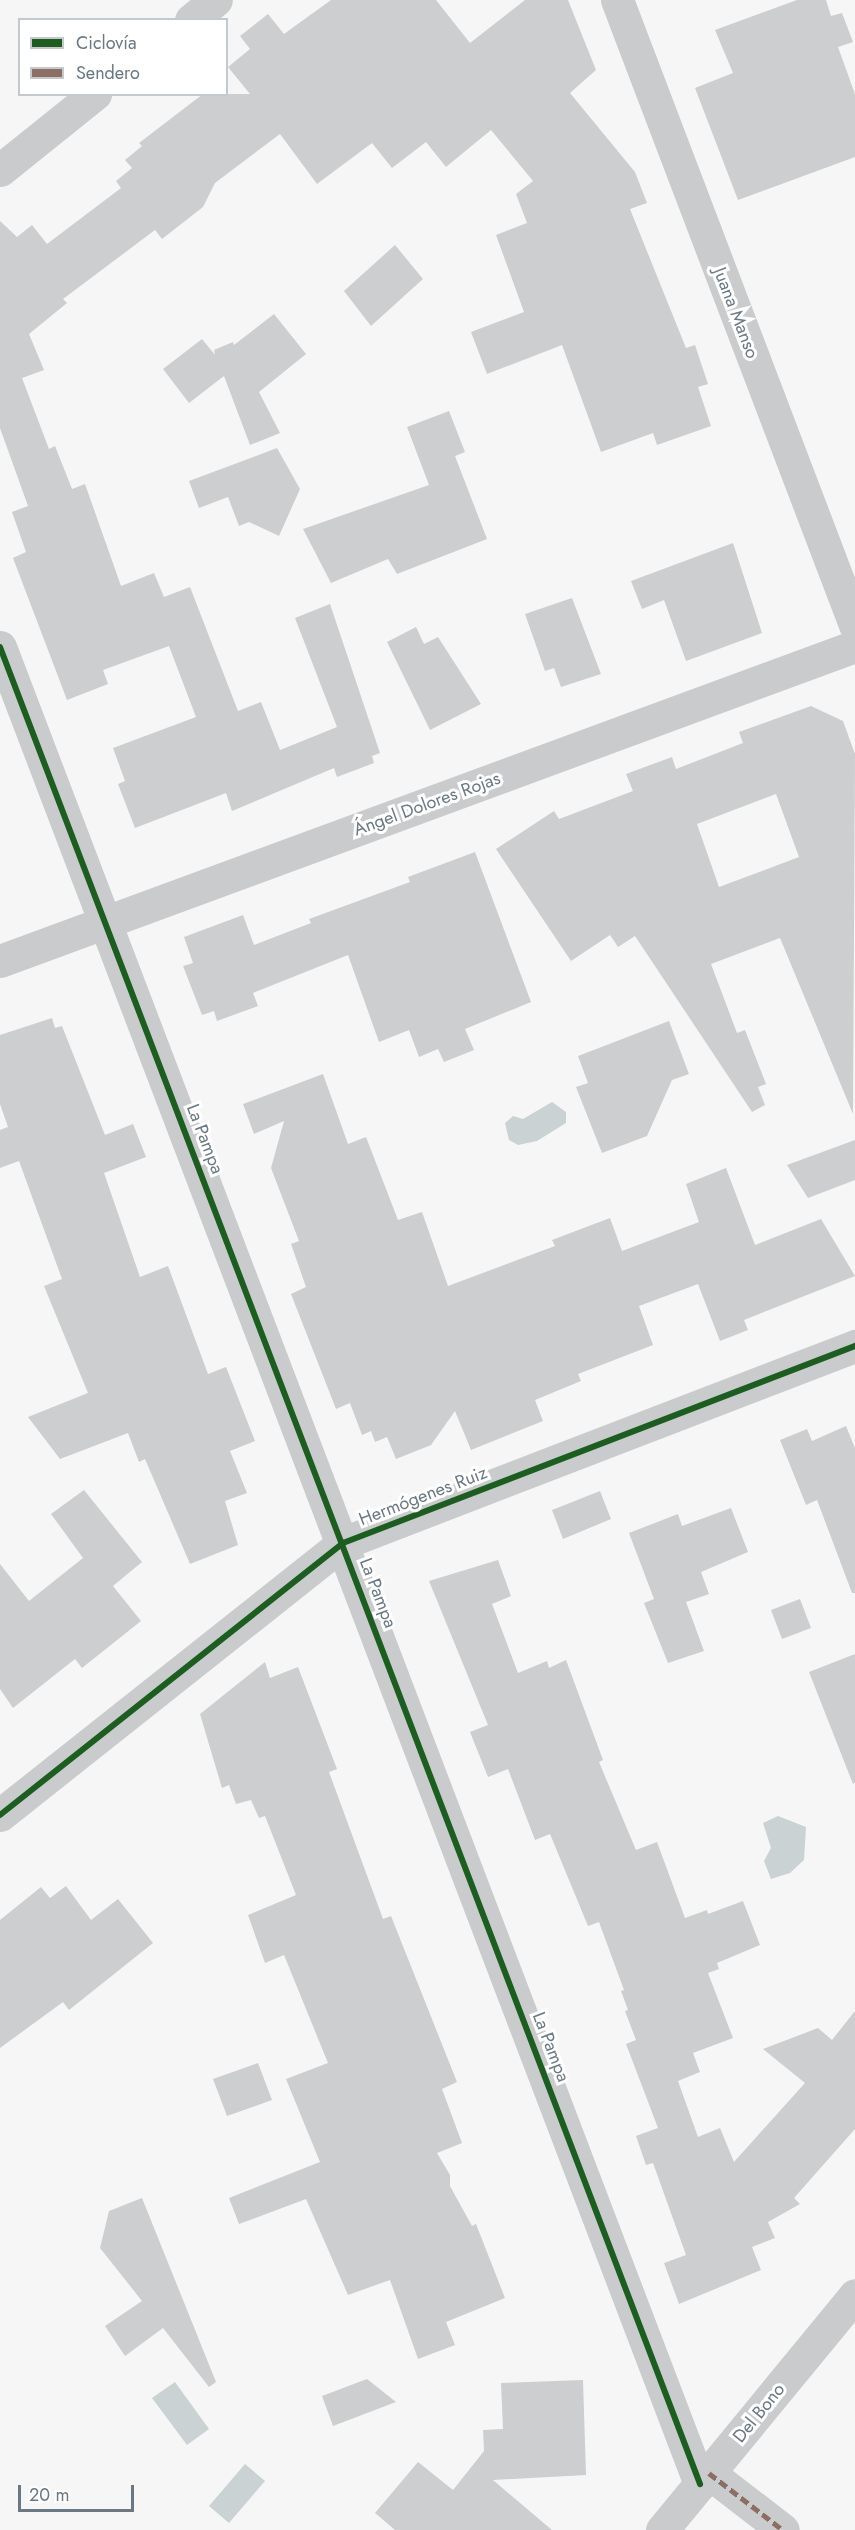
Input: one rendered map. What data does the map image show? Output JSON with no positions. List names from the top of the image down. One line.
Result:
{"streets":{"street":["Juana Manso","Ángel Dolores Rojas","La Pampa","Hermógenes Ruiz","Del Bono"]},"crossings":[["Ángel Dolores Rojas","La Pampa"],["La Pampa","Hermógenes Ruiz"],["La Pampa","Del Bono"]],"legend":["Ciclovía","Sendero"],"scale_bar":"20 m"}
